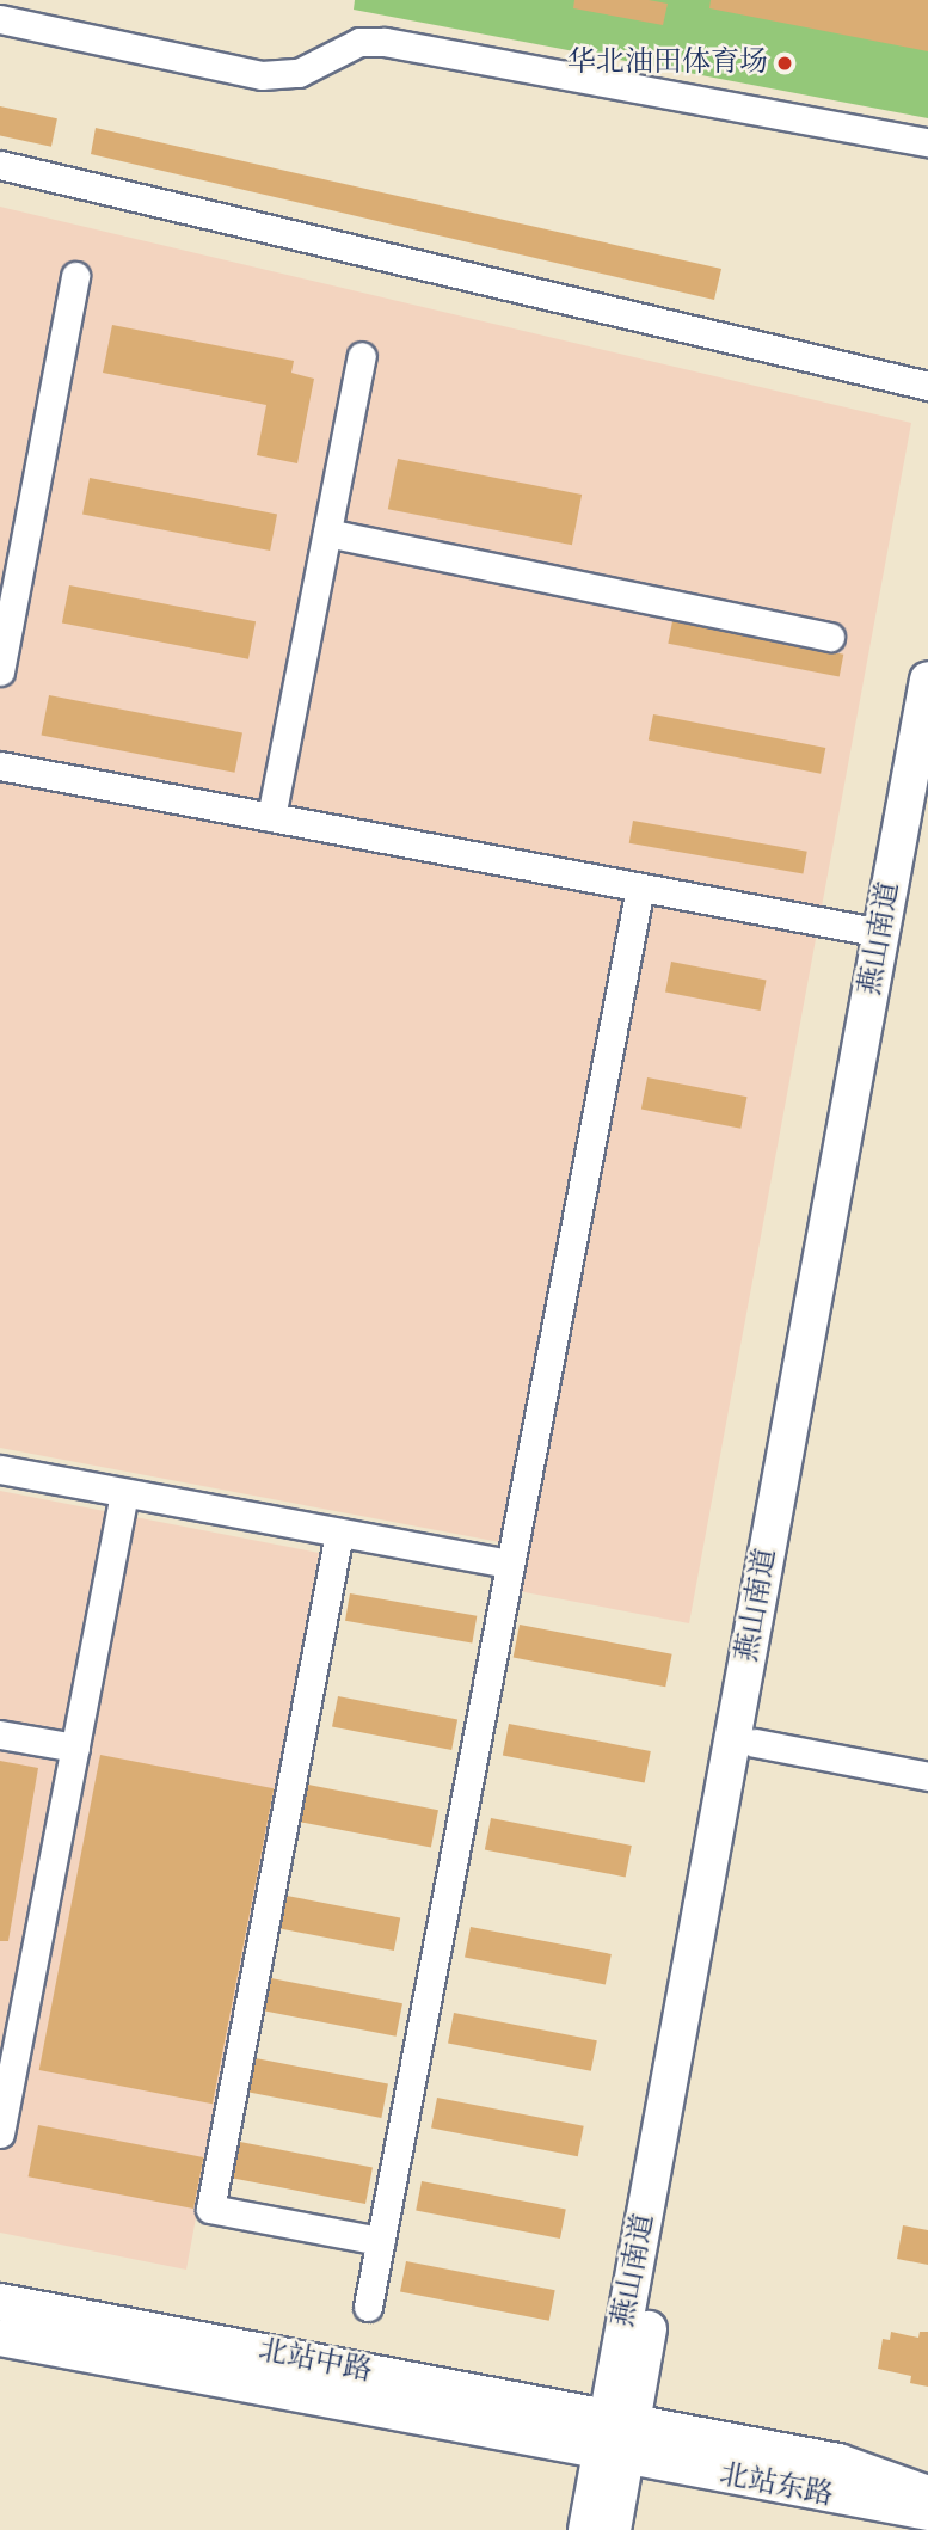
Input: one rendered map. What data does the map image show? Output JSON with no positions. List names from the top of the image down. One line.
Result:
{"streets":{"main road":["燕山南道","北站中路","北站东路"]},"crossings":[["燕山南道","北站中路"],["燕山南道","北站东路"],["北站中路","北站东路"]],"places":["华北油田体育场"]}
